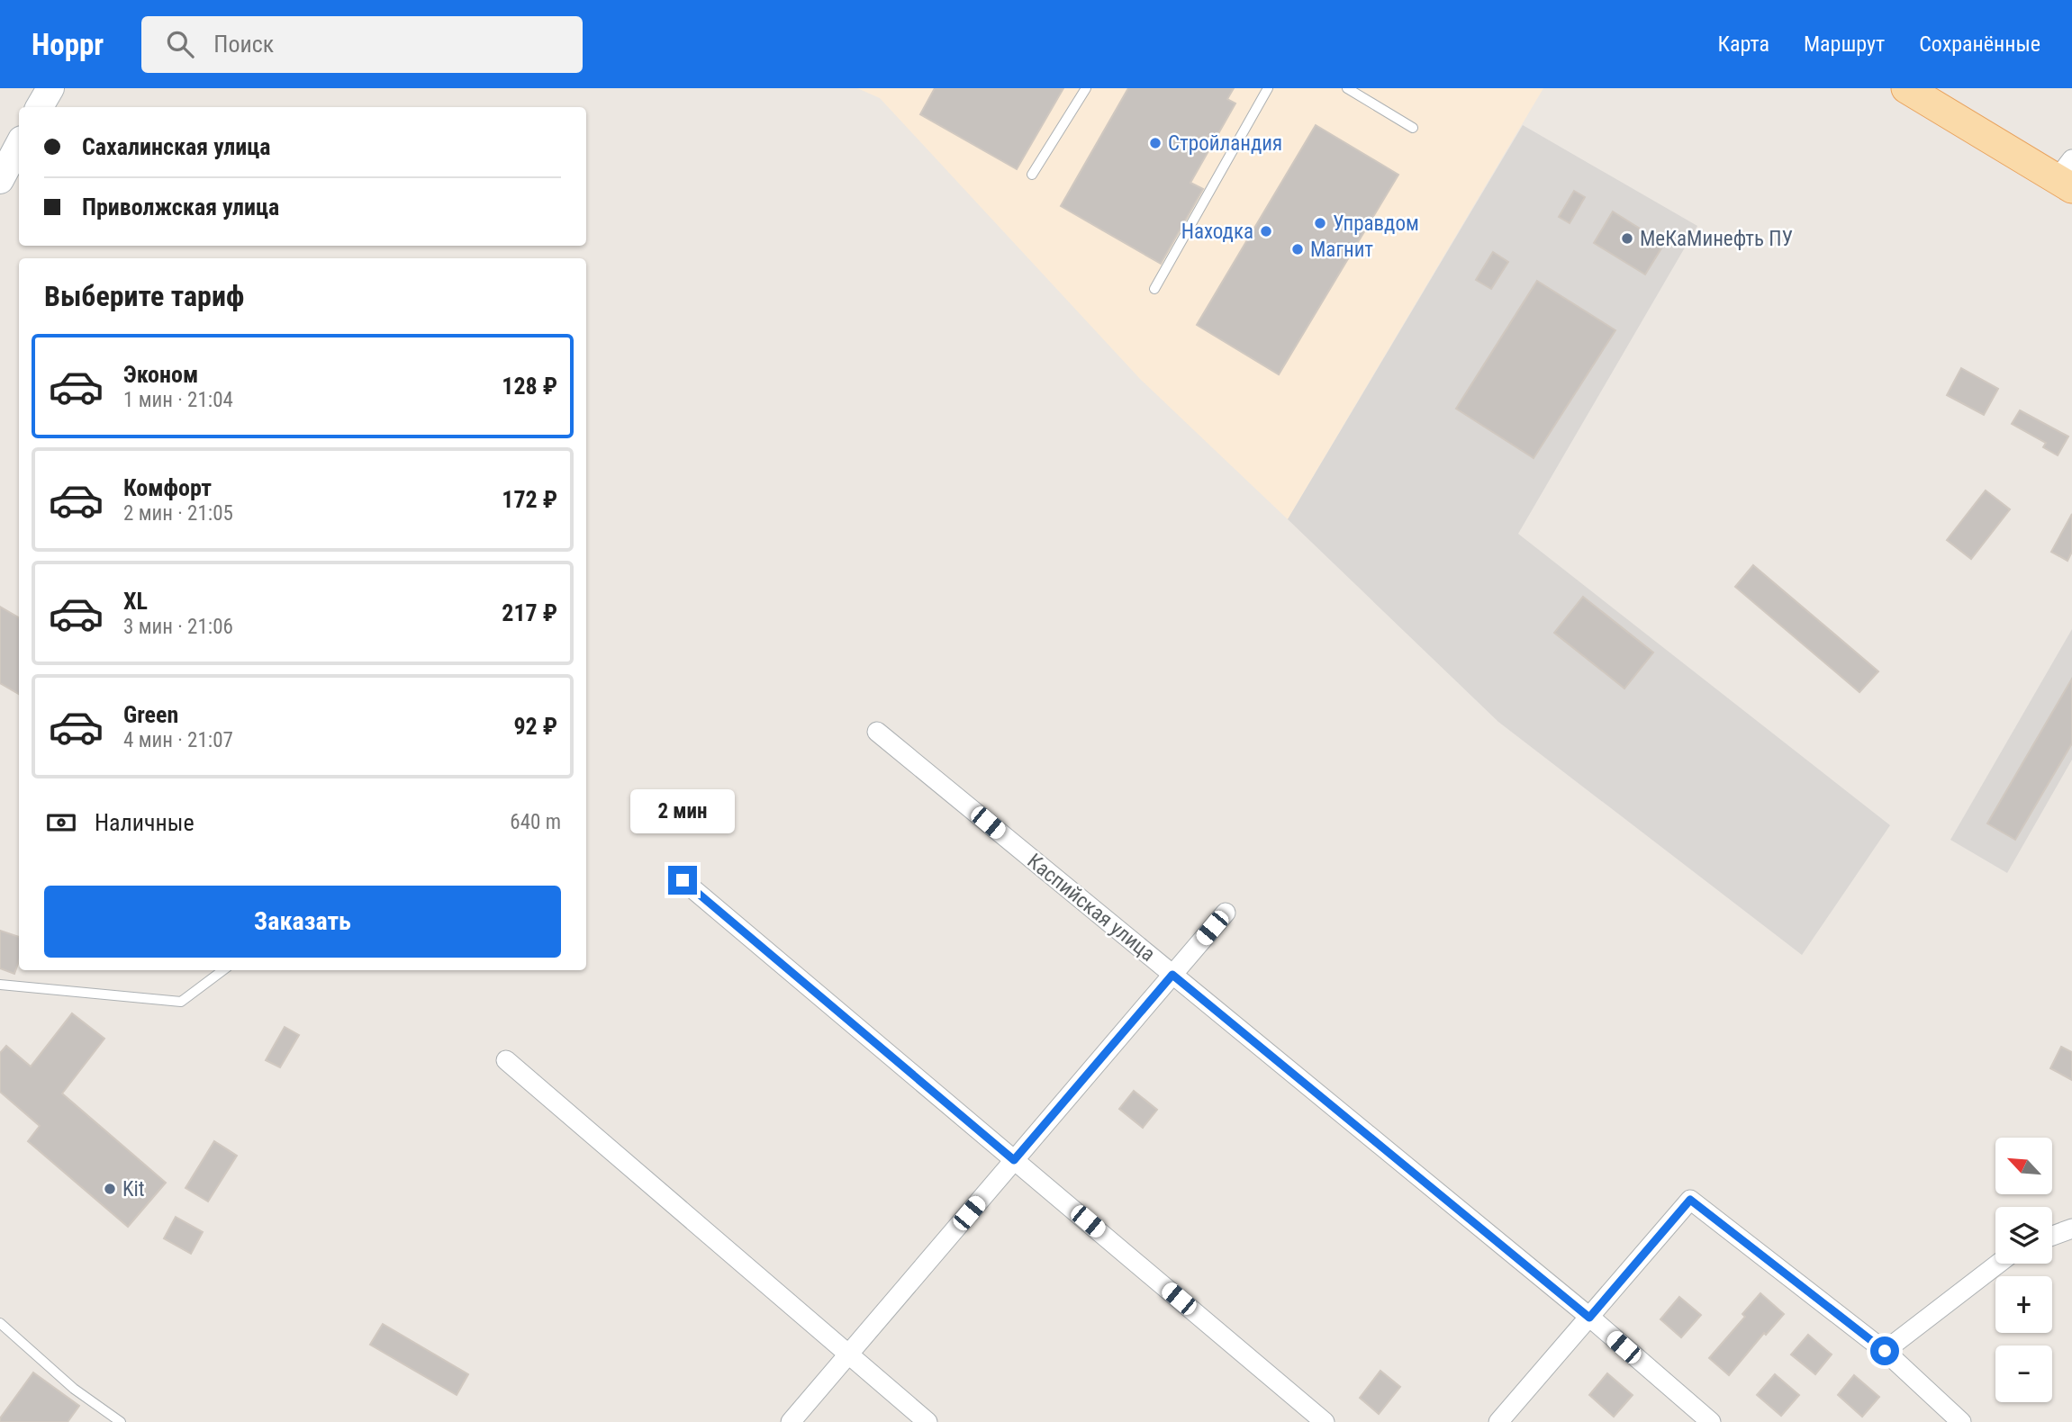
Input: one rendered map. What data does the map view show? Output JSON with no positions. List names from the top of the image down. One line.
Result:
{"streets":{"street":["Каспийская улица"]},"places":["Стройландия","Управдом","Находка","МеКаМинефть ПУ","Магнит","Kit"],"north":"top left","page":{"header":"Hoppr","search":"Поиск","nav":["Карта","Маршрут","Сохранённые"],"banner":["Сахалинская улица","Приволжская улица"],"heading":"Выберите тариф","list":[{"name":"Эконом","note":"1 мин · 21:04","value":"128 ₽"},{"name":"Комфорт","note":"2 мин · 21:05","value":"172 ₽"},{"name":"XL","note":"3 мин · 21:06","value":"217 ₽"},{"name":"Green","note":"4 мин · 21:07","value":"92 ₽"}],"pay":["Наличные","640 m"],"bubble":"2 мин","buttons":"Заказать","map_buttons":["+","−"]}}
